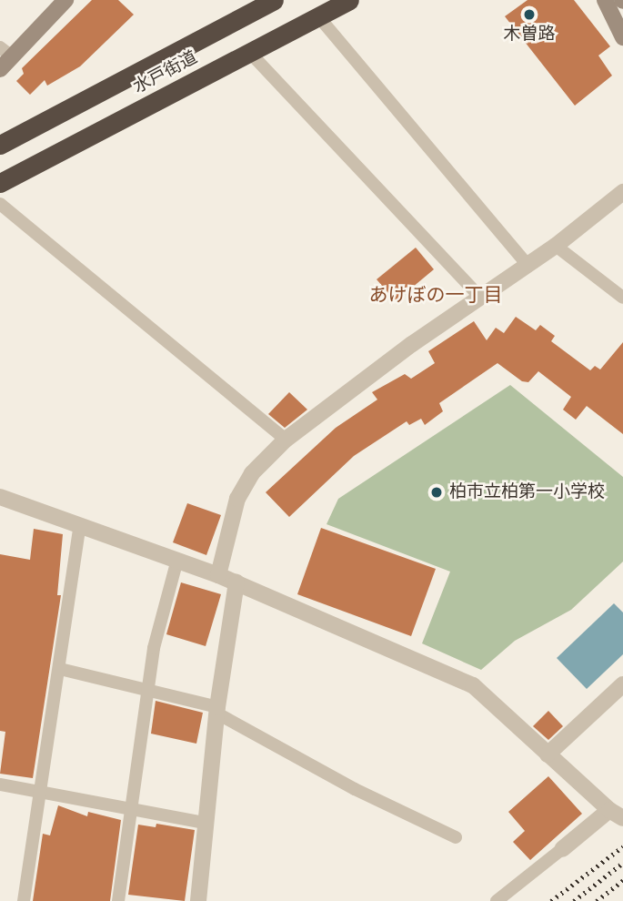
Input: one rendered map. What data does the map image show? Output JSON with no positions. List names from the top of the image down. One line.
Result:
{"streets":{"highway":["水戸街道"]},"districts":["あけぼの一丁目"],"places":["木曽路","柏市立柏第一小学校"]}
